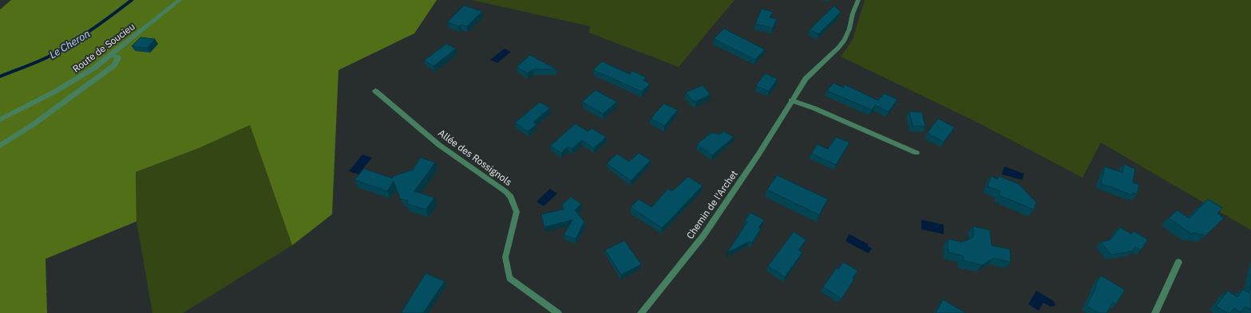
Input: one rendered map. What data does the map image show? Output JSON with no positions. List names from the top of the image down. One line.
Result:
{"streets":{"street":["Route de Soucieu","Allée des Rossignols","Chemin de l'Archet"]},"water":["Le Cheron"]}
